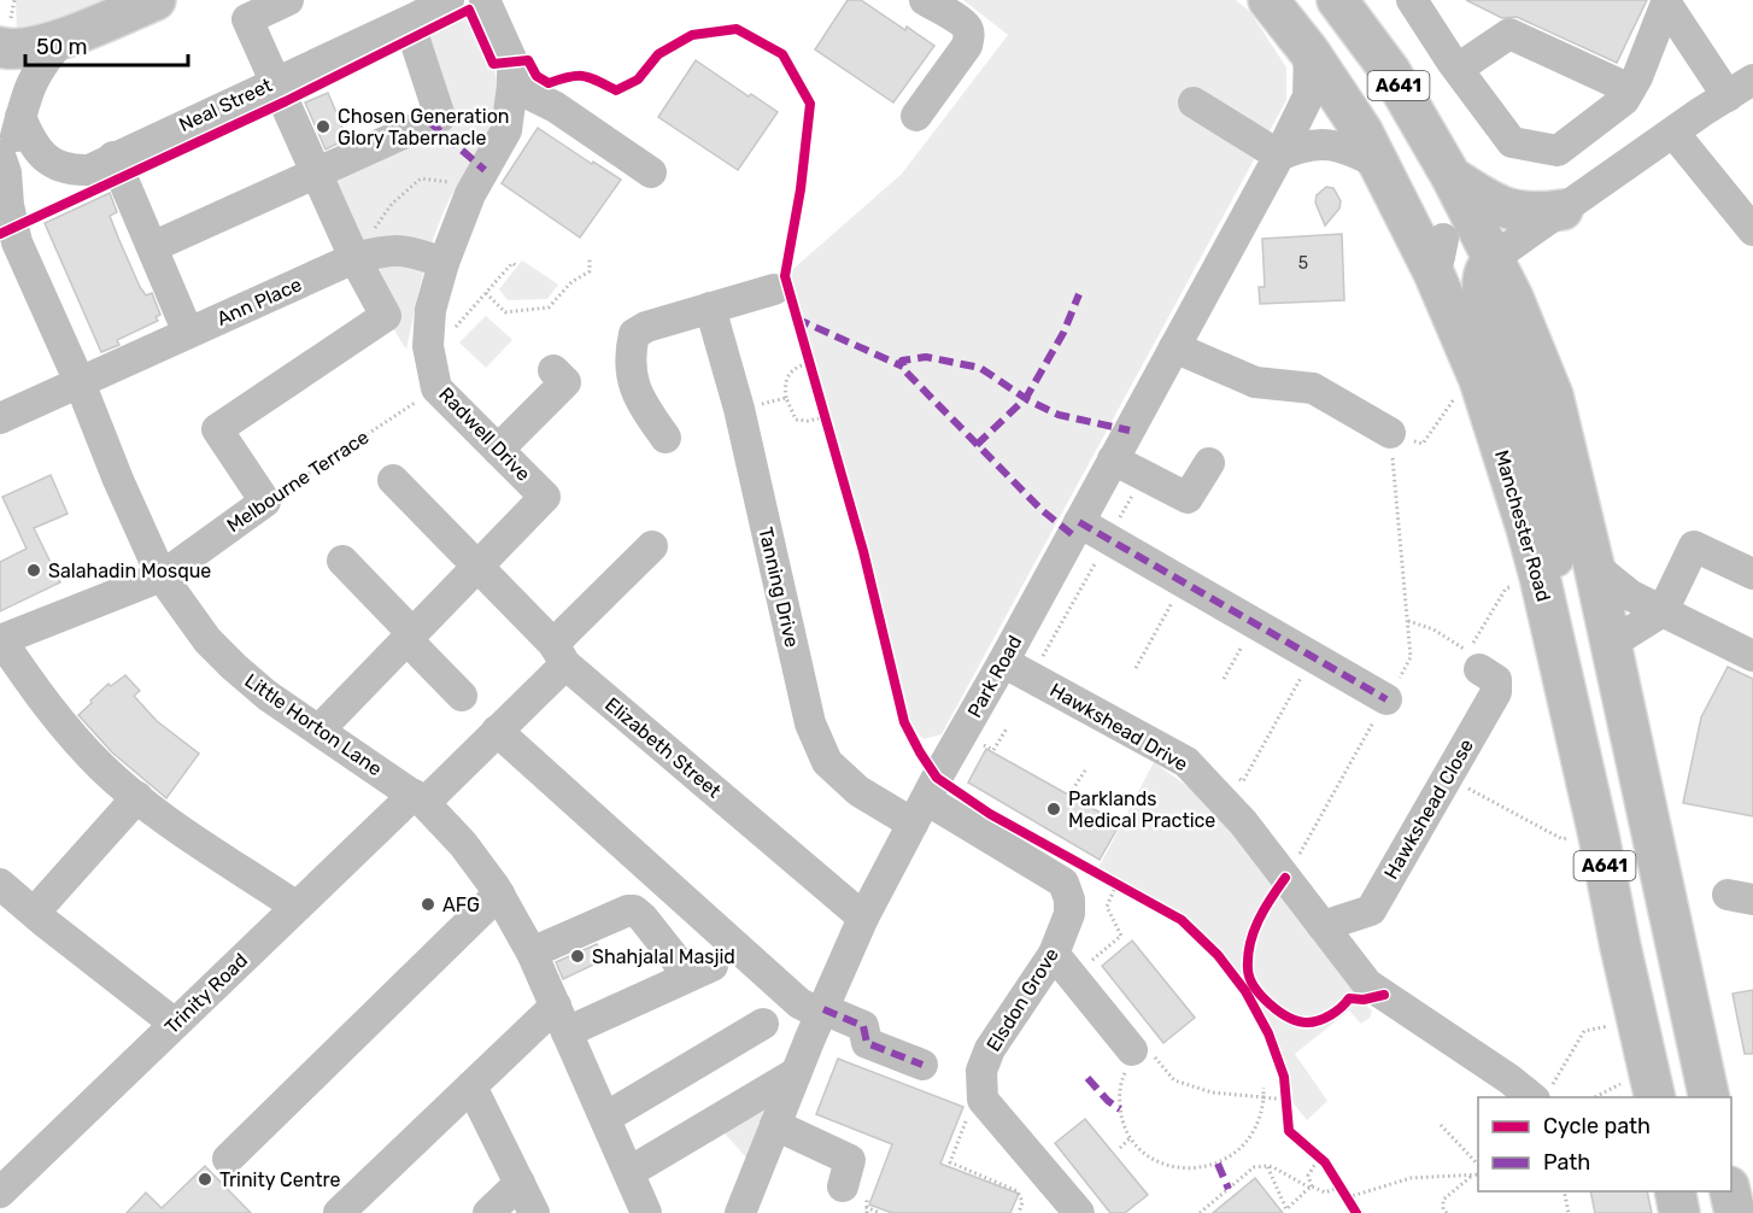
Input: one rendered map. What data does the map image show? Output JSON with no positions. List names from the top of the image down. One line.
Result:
{"streets":{"main road":["A641","Manchester Road"],"street":["Neal Street","Ann Place","Radwell Drive","Melbourne Terrace","Tanning Drive","Park Road","Little Horton Lane","Hawkshead Drive","Elizabeth Street","Hawkshead Close","Trinity Road","Elsdon Grove"]},"crossings":[["Neal Street","Little Horton Lane"],["Ann Place","Radwell Drive"],["Ann Place","Little Horton Lane"],["Radwell Drive","Melbourne Terrace"],["Radwell Drive","Elizabeth Street"],["Melbourne Terrace","Little Horton Lane"],["Manchester Road","Park Road"],["Tanning Drive","Park Road"],["Tanning Drive","Elsdon Grove"],["Park Road","Hawkshead Drive"],["Park Road","Elizabeth Street"],["Little Horton Lane","Trinity Road"],["Hawkshead Drive","Hawkshead Close"],["Elizabeth Street","Trinity Road"]],"places":["Chosen Generation Glory Tabernacle","Salahadin Mosque","Parklands Medical Practice","AFG","Shahjalal Masjid","Trinity Centre"],"house_numbers":["5"],"legend":["Cycle path","Path"],"scale_bar":"50 m"}
